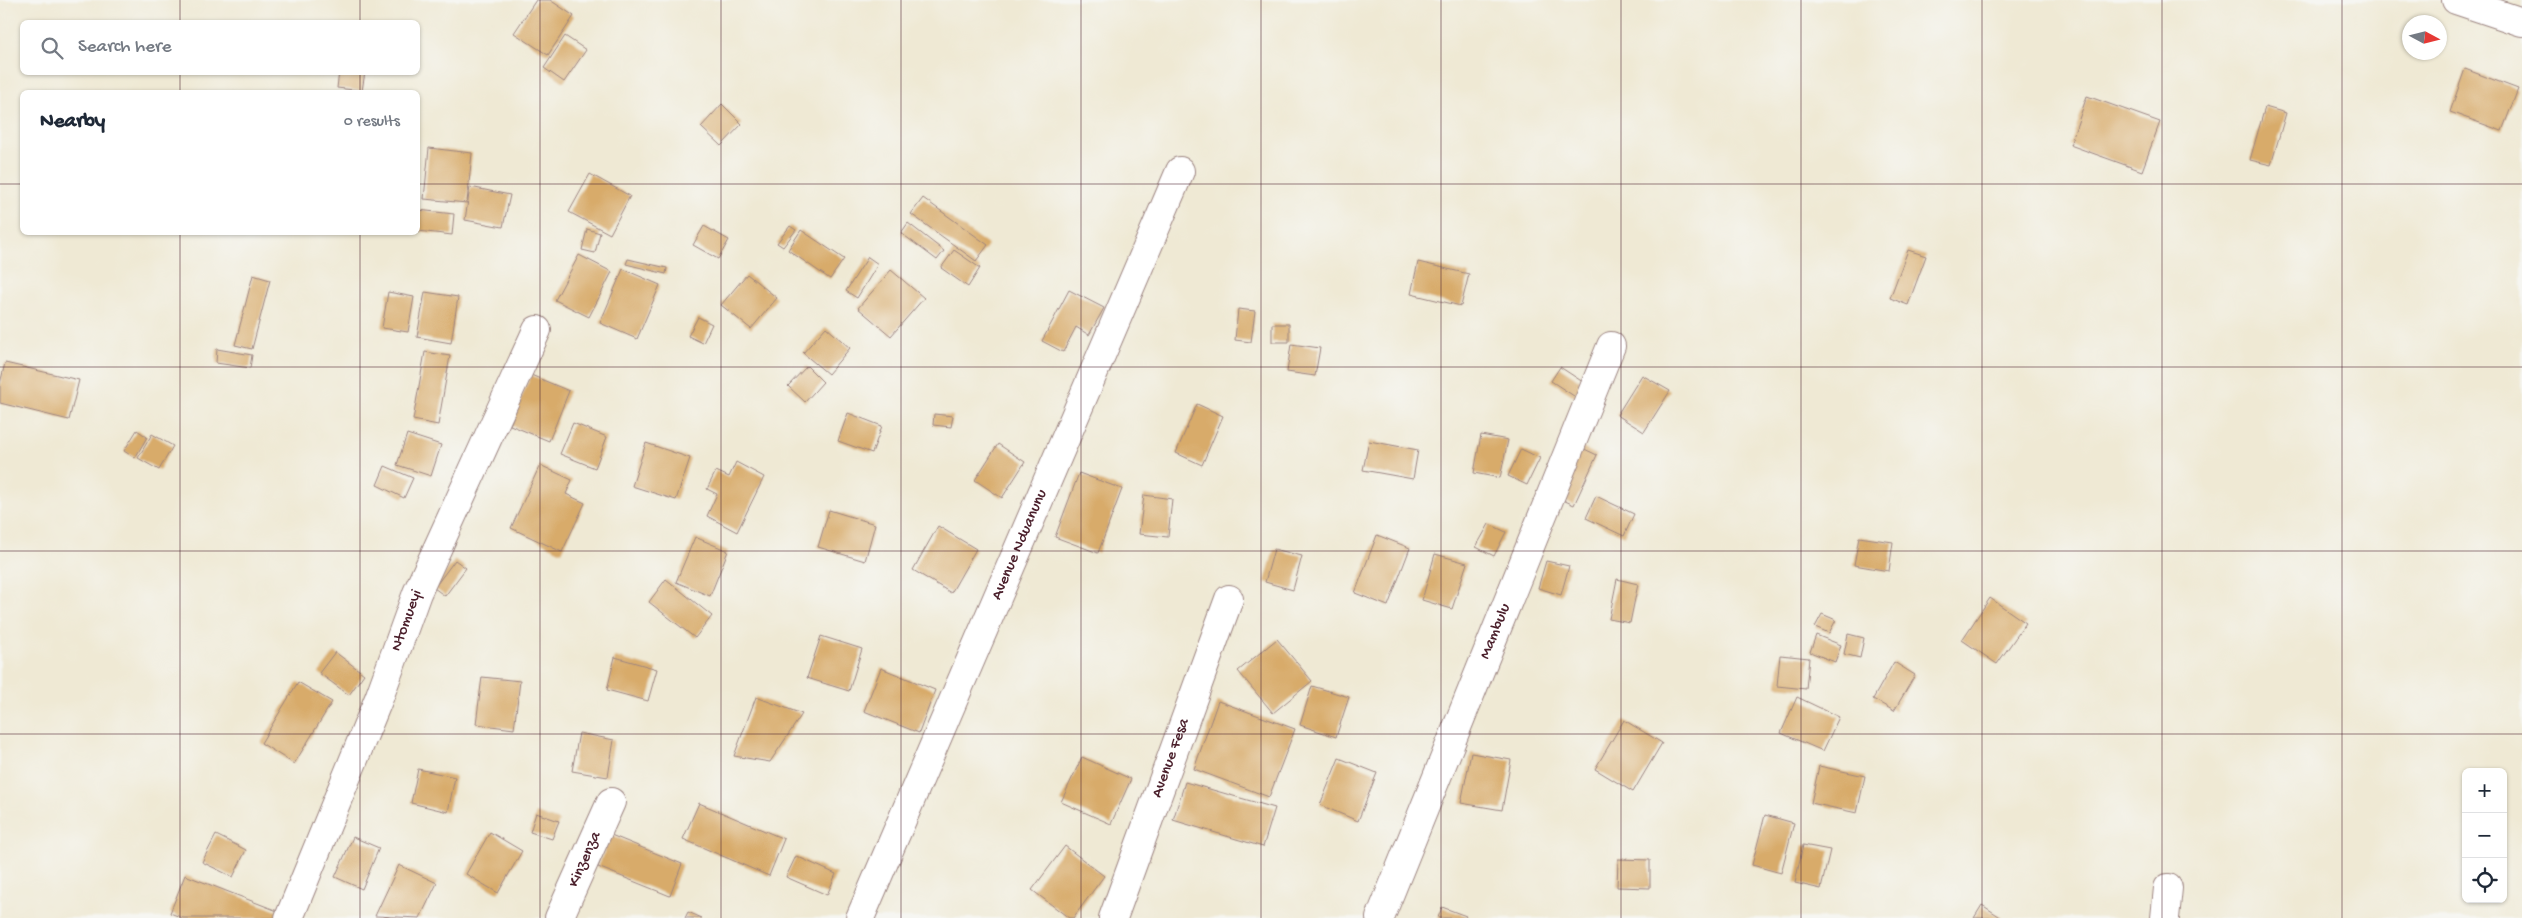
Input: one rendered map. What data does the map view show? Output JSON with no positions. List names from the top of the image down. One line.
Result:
{"streets":{"street":["Avenue Nduanunu","Ntomueyi","Mambulu","Avenue Fesa","Kinzenza"]},"north":"right","page":{"search":"Search here","heading":["Nearby","0 results"],"map_buttons":["+","−"]}}
